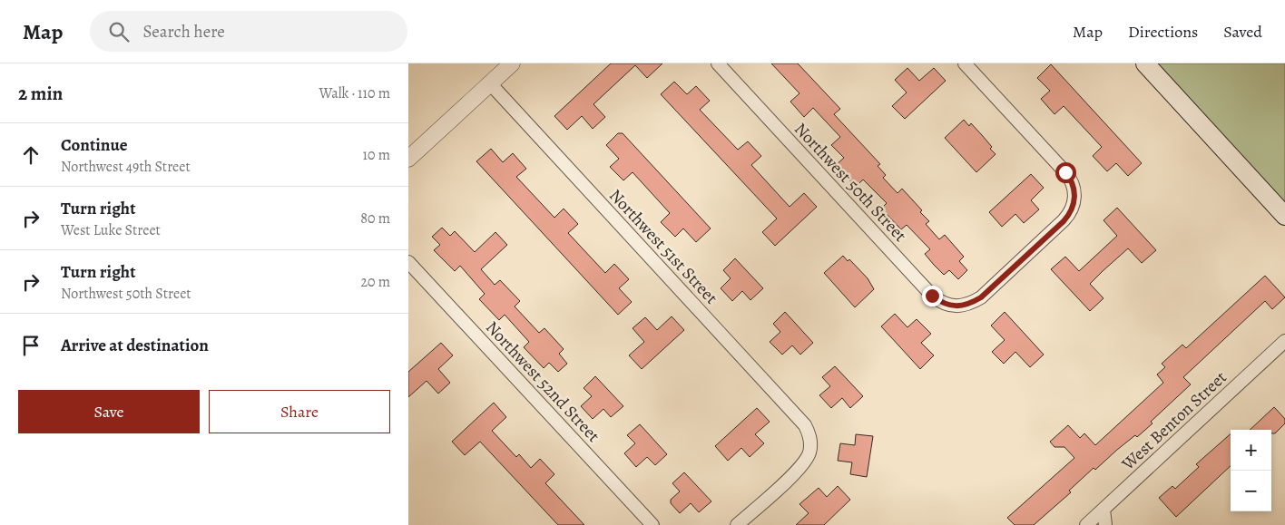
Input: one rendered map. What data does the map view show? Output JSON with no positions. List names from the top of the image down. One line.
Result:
{"streets":{"street":["Northwest 50th Street","Northwest 51st Street","Northwest 52nd Street","West Benton Street"]},"page":{"header":"Map","search":"Search here","nav":["Map","Directions","Saved"],"heading":["2 min","Walk · 110 m"],"list":[["Continue","Northwest 49th Street","10 m"],["Turn right","West Luke Street","80 m"],["Turn right","Northwest 50th Street","20 m"],"Arrive at destination"],"buttons":["Save","Share"],"map_buttons":["+","−"]}}
